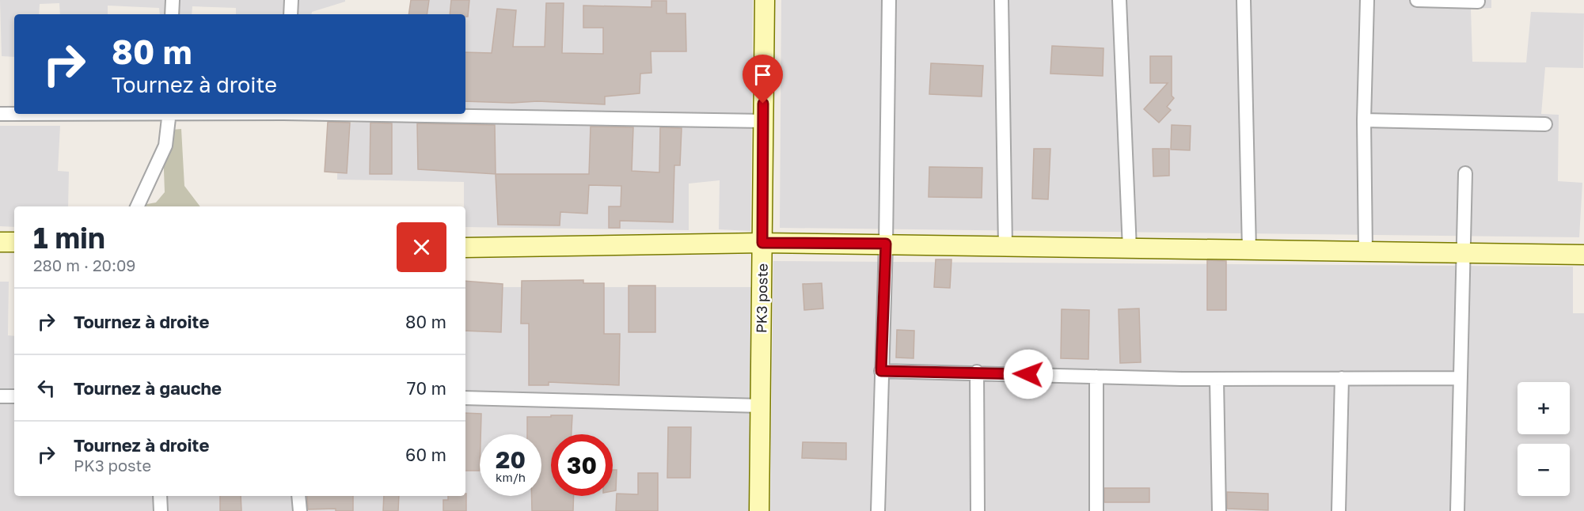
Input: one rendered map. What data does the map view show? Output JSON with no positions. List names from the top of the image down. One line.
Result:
{"streets":{"street":["PK3 poste"]},"page":{"turn":["80 m","Tournez à droite"],"heading":["1 min","280 m · 20:09"],"list":[{"name":"Tournez à droite","value":"80 m"},{"name":"Tournez à gauche","value":"70 m"},{"name":"Tournez à droite","note":"PK3 poste","value":"60 m"}],"map_buttons":["+","−"],"speed":"20 km/h","limit":"30"}}
